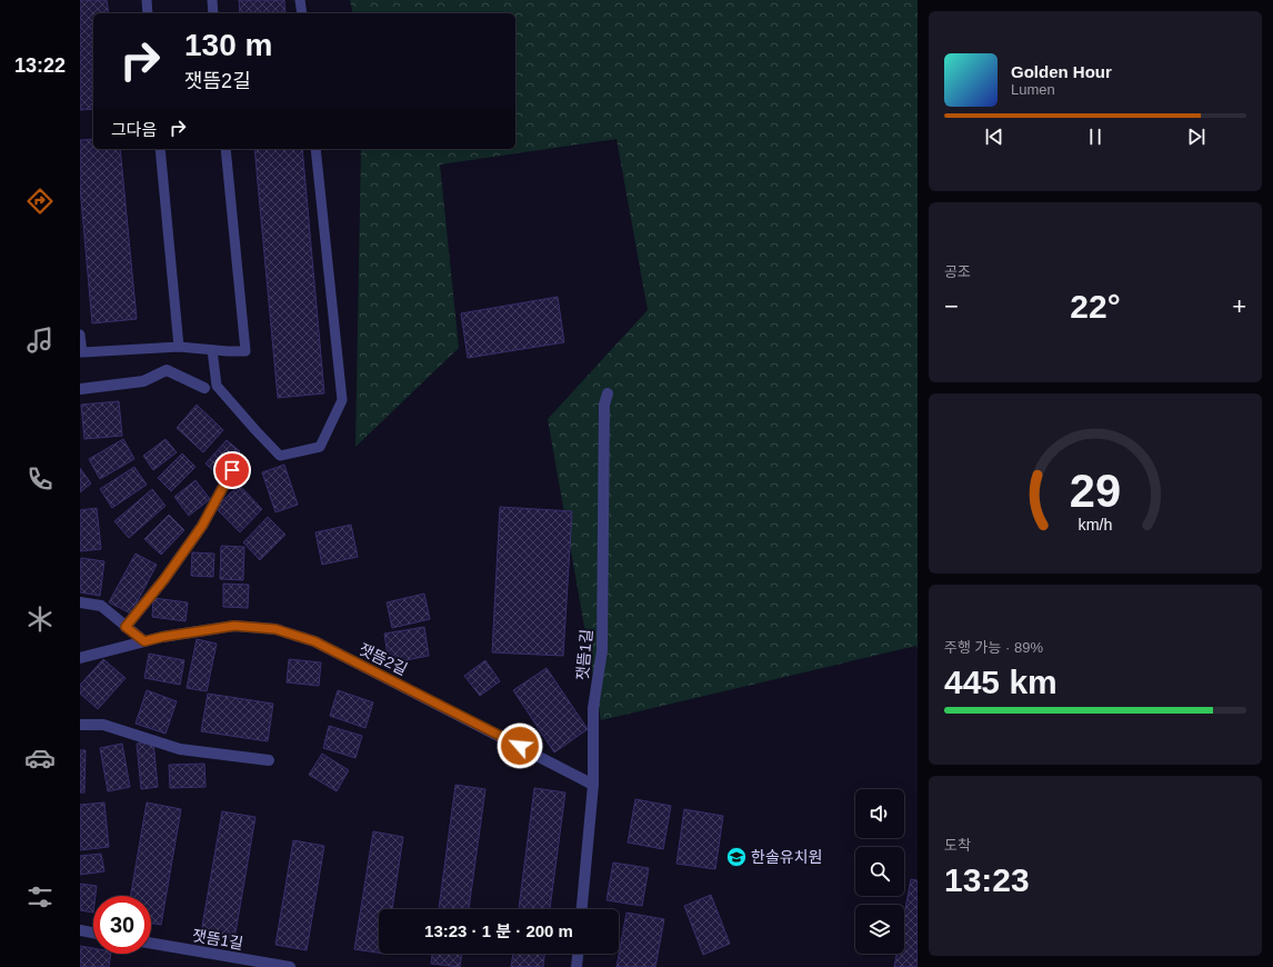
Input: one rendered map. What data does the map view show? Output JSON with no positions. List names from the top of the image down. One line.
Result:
{"streets":{"street":["잿뜸1길","잿뜸2길"]},"crossings":[["잿뜸1길","잿뜸2길"]],"places":{"school or university":["한솔유치원"]},"page":{"tabs":"13:22","turn":["130 m","잿뜸2길"],"song":["Golden Hour","Lumen"],"then":"그다음","tile":["공조",["주행 가능 · 89%","445 km"],["도착","13:23"]],"heat":["−","22°","+"],"limit":"30","trip":"13:23 · 1 분 · 200 m","gauge":["29","km/h"]}}
